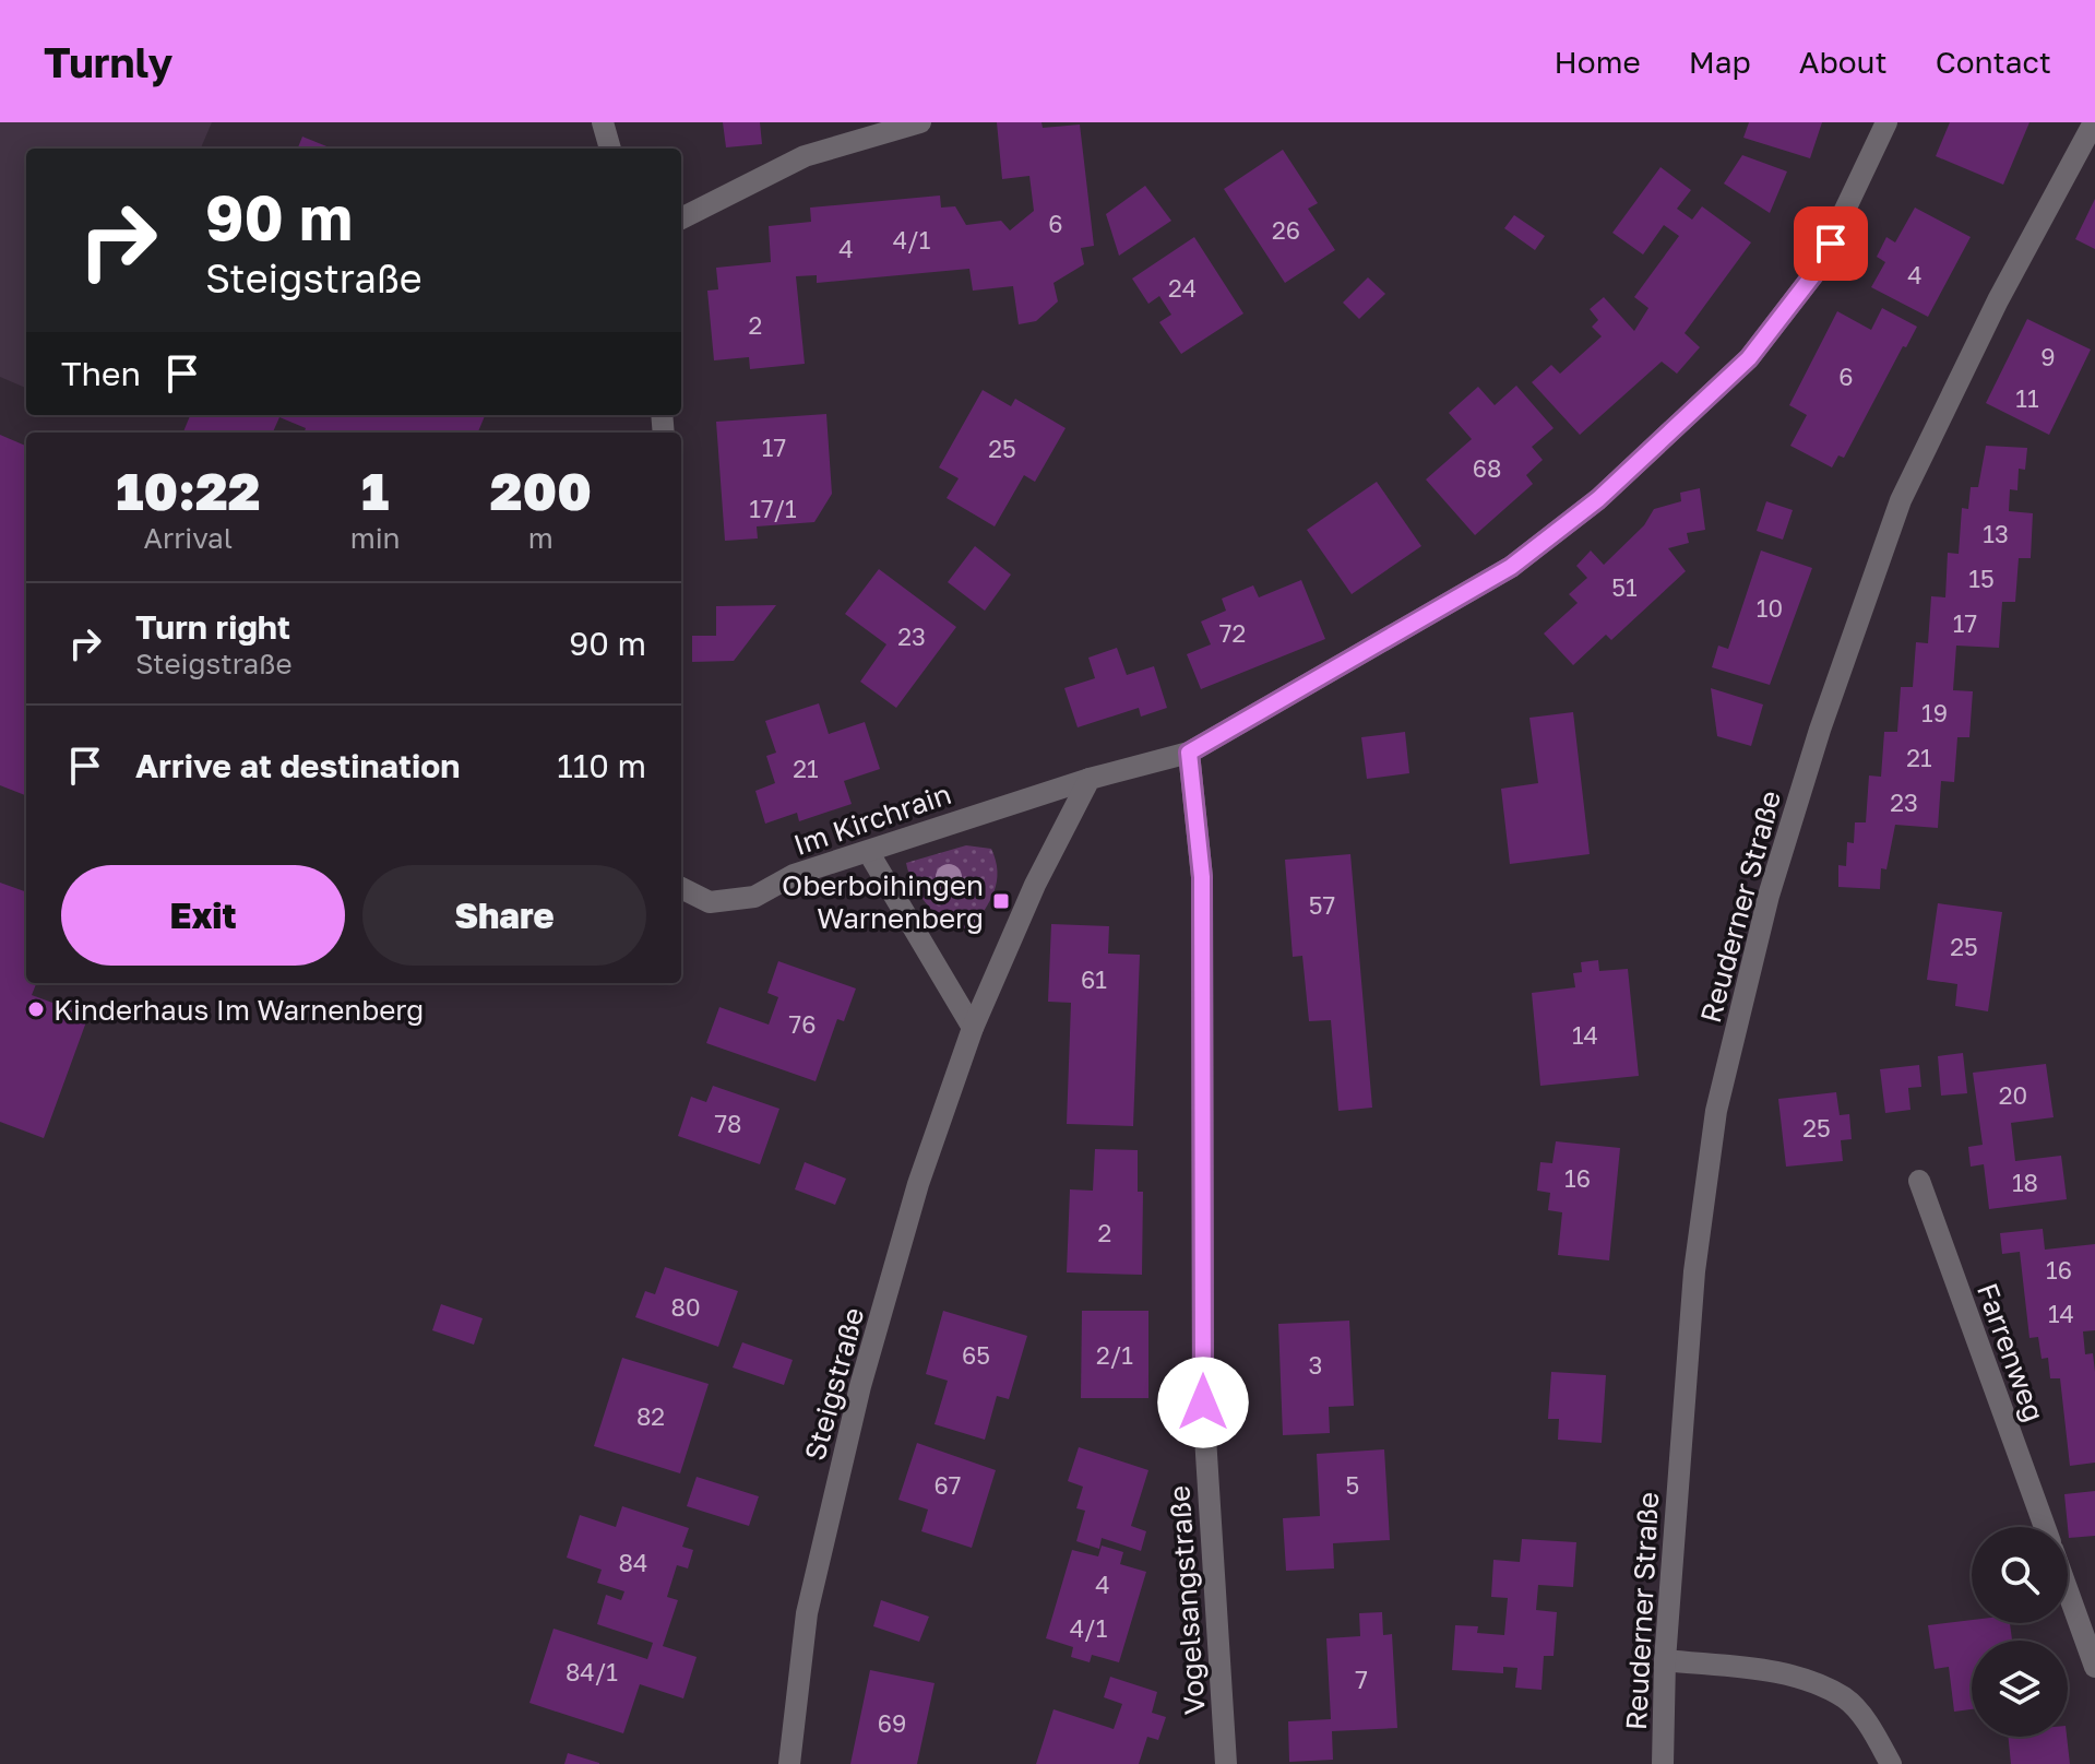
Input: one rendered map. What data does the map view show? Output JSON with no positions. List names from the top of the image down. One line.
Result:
{"streets":{"street":["Im Kirchrain","Reuderner Straße","Farrenweg","Steigstraße","Vogelsangstraße"]},"crossings":[["Im Kirchrain","Steigstraße"]],"places":{"transit":["Oberboihingen Warnenberg"],"other":["Kinderhaus Im Warnenberg"]},"house_numbers":["6","26","4/1","4","4","24","2","9","6","11","17","25","68","17/1","13","15","51","10","17","72","23","19","21","21","23","57","25","61","76","14","20","78","25","16","18","2","16","80","14","65","2/1","3","82","67","5","84","4","4/1","84/1","7","69"],"page":{"header":"Turnly","nav":["Home","Map","About","Contact"],"turn":["90 m","Steigstraße"],"then":"Then","eta":["10:22","Arrival","1","min","200","m"],"list":[{"name":"Turn right","note":"Steigstraße","value":"90 m"},{"name":"Arrive at destination","value":"110 m"}],"buttons":["Exit","Share"]}}
